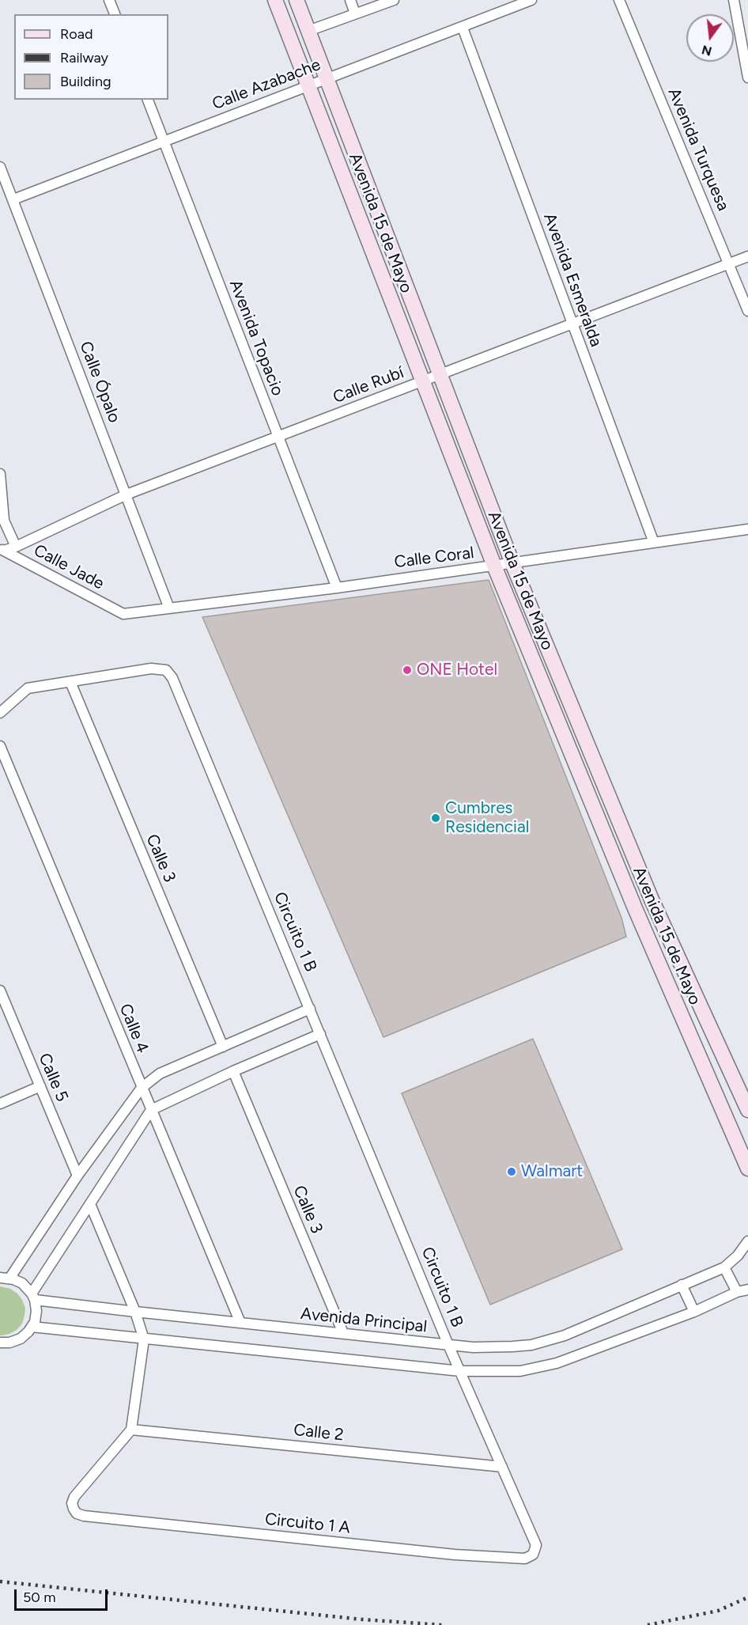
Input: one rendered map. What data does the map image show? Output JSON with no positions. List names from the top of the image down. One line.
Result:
{"streets":{"main road":["Avenida 15 de Mayo"],"street":["Calle Azabache","Avenida Turquesa","Avenida Esmeralda","Avenida Topacio","Calle Ópalo","Calle Rubí","Calle Coral","Calle Jade","Calle 3","Circuito 1 B","Calle 4","Calle 5","Avenida Principal","Calle 2","Circuito 1 A"]},"crossings":[["Calle Azabache","Avenida 15 de Mayo"],["Calle Azabache","Avenida Esmeralda"],["Calle Azabache","Avenida Topacio"],["Calle Azabache","Calle Ópalo"],["Avenida Turquesa","Calle Rubí"],["Avenida 15 de Mayo","Calle Rubí"],["Avenida 15 de Mayo","Calle Coral"],["Avenida Esmeralda","Calle Rubí"],["Avenida Esmeralda","Calle Coral"],["Avenida Topacio","Calle Rubí"],["Avenida Topacio","Calle Coral"],["Calle Ópalo","Calle Rubí"],["Calle Ópalo","Calle Coral"],["Calle Rubí","Calle Jade"],["Calle Coral","Calle Jade"],["Calle 3","Circuito 1 B"],["Calle 3","Avenida Principal"],["Circuito 1 B","Avenida Principal"],["Circuito 1 B","Circuito 1 A"],["Calle 4","Avenida Principal"],["Calle 2","Circuito 1 A"]],"places":["ONE Hotel","Cumbres Residencial","Walmart"],"legend":["Road","Railway","Building"],"scale_bar":"50 m","north":"bottom"}
